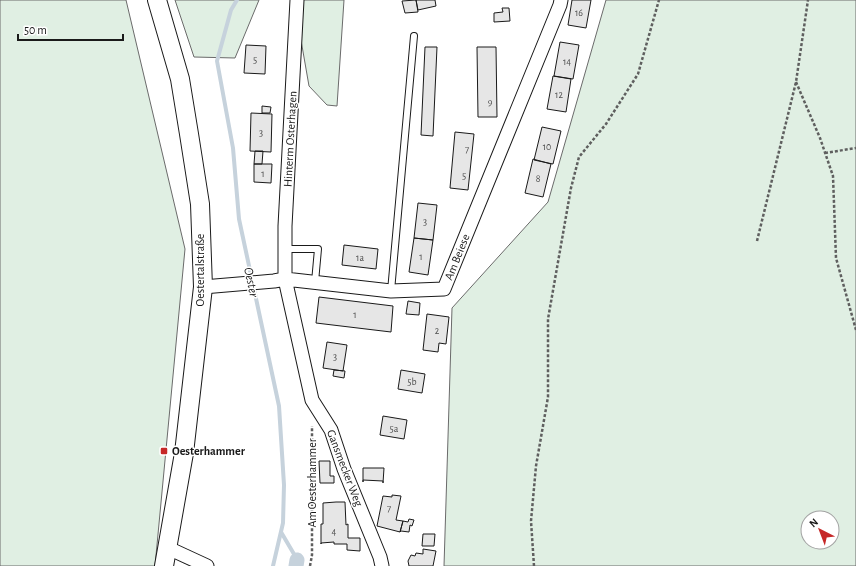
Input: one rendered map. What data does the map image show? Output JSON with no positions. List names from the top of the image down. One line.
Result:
{"streets":{"main road":["Oestertalstraße"],"street":["Hinterm Osterhagen","Am Beiese","Gansmecker Weg"],"path":["Am Oesterhammer"]},"crossings":[["Hinterm Osterhagen","Am Beiese"],["Hinterm Osterhagen","Gansmecker Weg"],["Am Beiese","Oestertalstraße"],["Am Beiese","Gansmecker Weg"],["Gansmecker Weg","Am Oesterhammer"]],"water":["Oester"],"places":{"transit":["Oesterhammer"]},"house_numbers":["16","5","14","12","9","3","10","7","1","5","8","3","1","1a","1","2","3","5b","5a","7","4"],"scale_bar":"50 m","north":"top left"}
